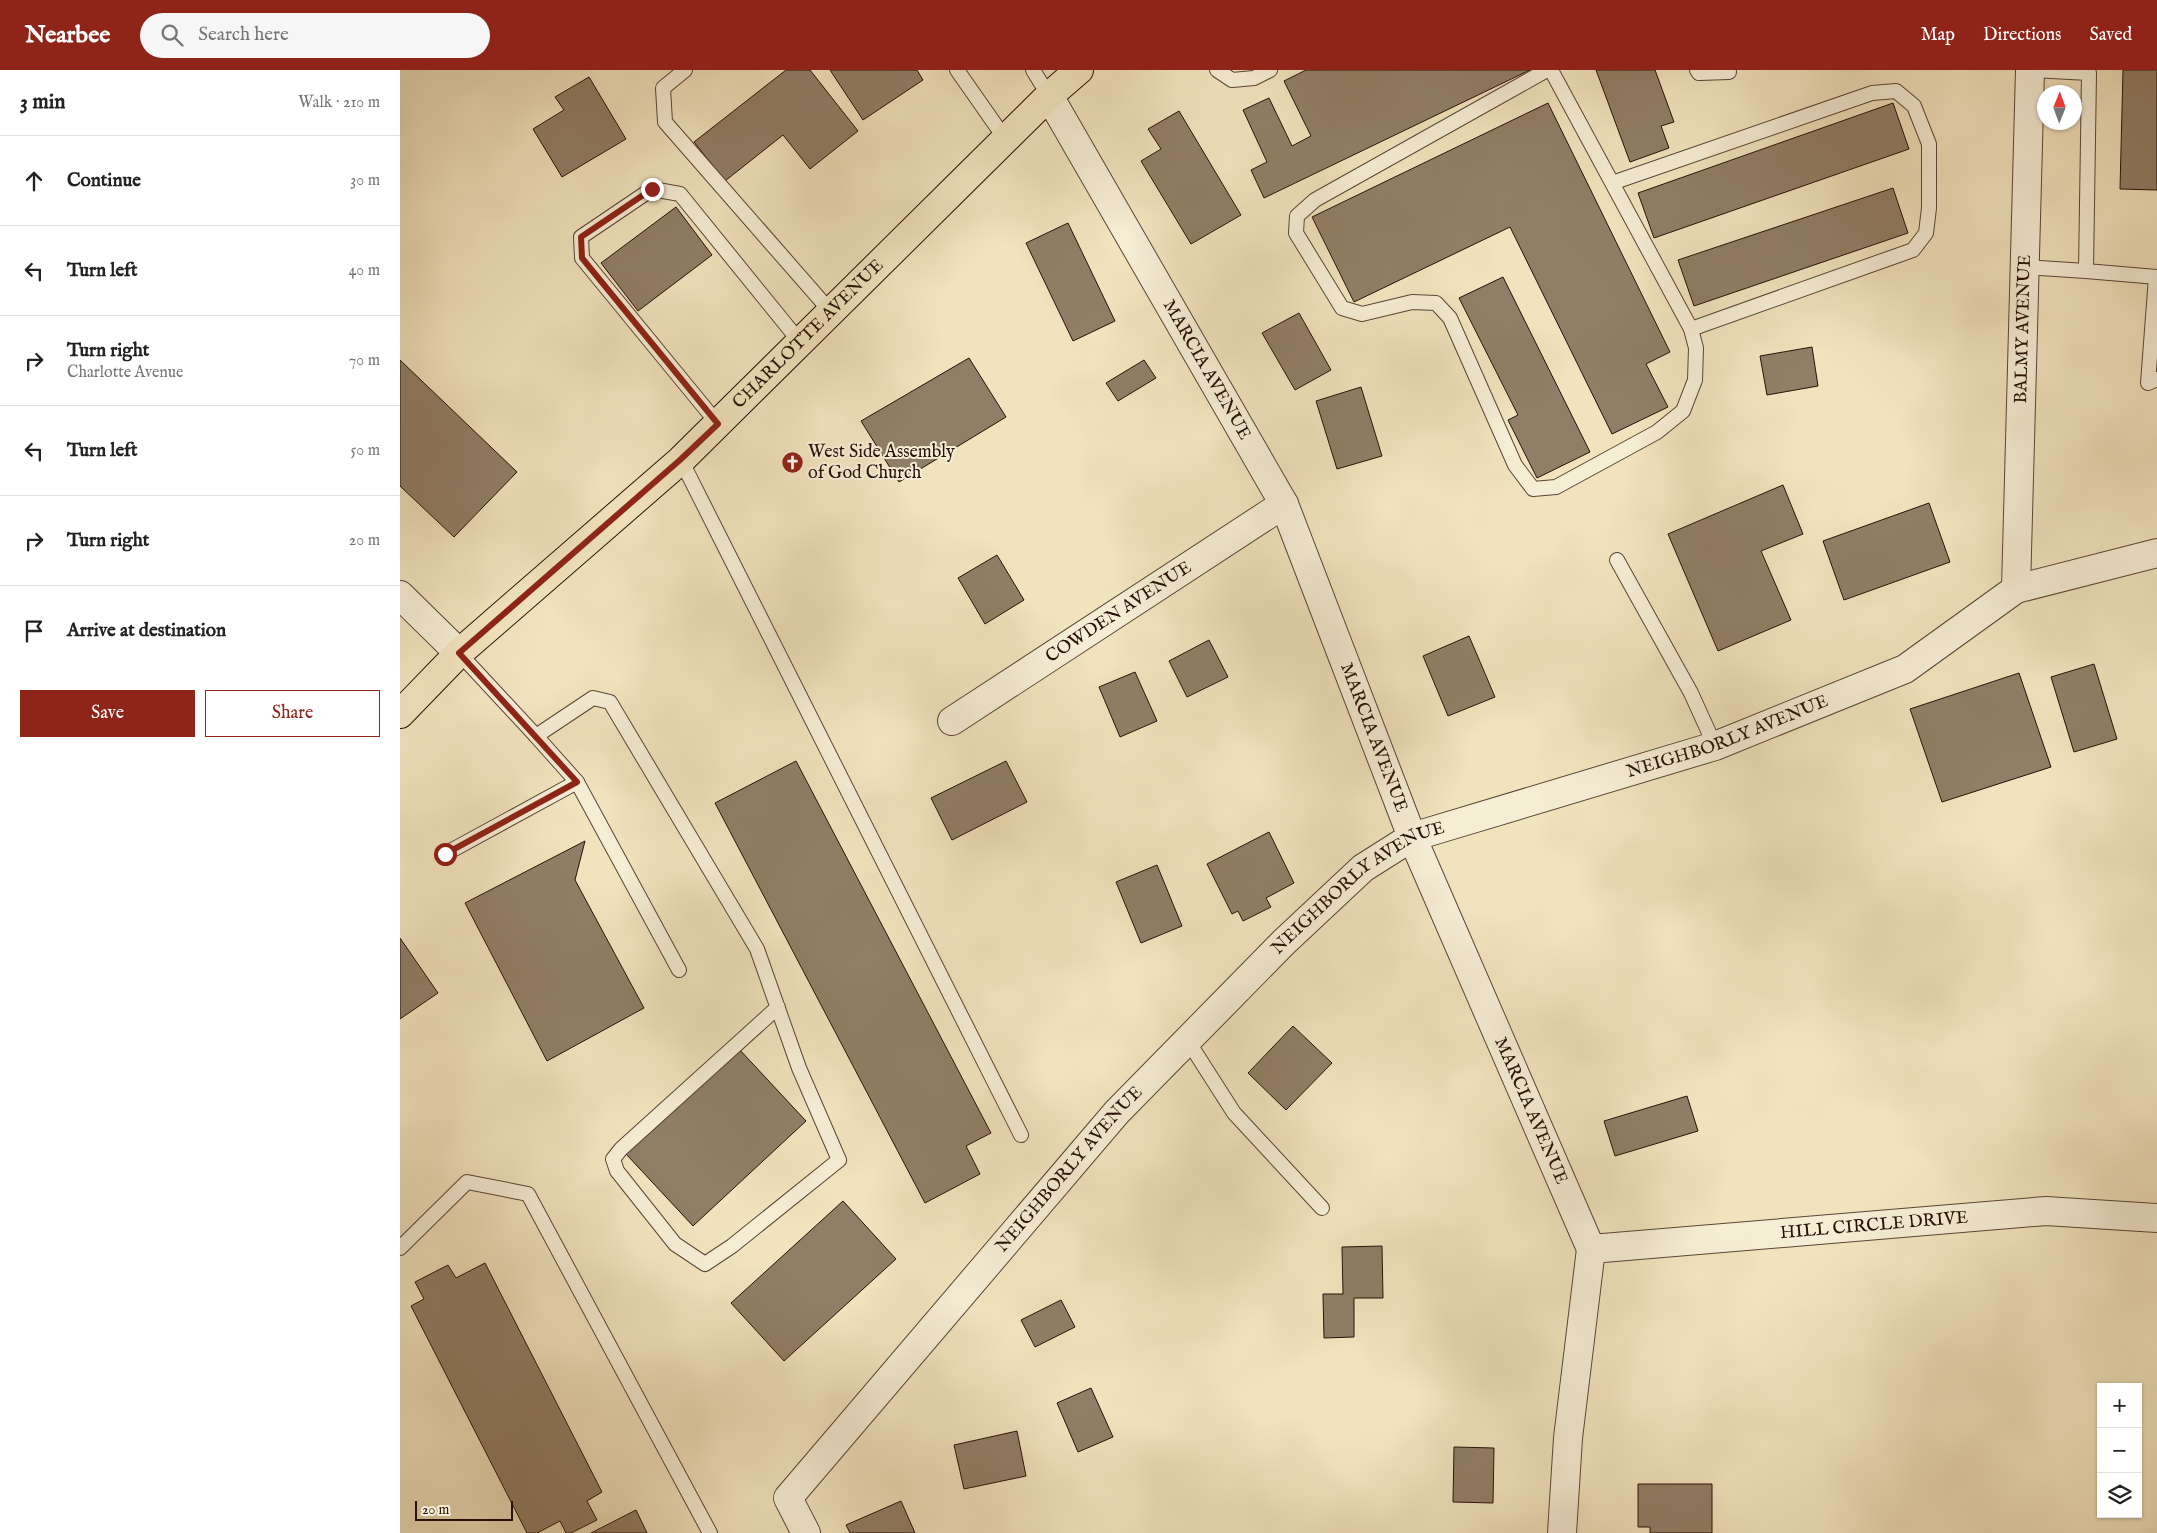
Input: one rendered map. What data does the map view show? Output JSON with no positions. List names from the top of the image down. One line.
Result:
{"streets":{"main road":["CHARLOTTE AVENUE"],"street":["BALMY AVENUE","MARCIA AVENUE","COWDEN AVENUE","NEIGHBORLY AVENUE","HILL CIRCLE DRIVE"]},"crossings":[["BALMY AVENUE","NEIGHBORLY AVENUE"],["CHARLOTTE AVENUE","MARCIA AVENUE"],["MARCIA AVENUE","COWDEN AVENUE"],["MARCIA AVENUE","NEIGHBORLY AVENUE"],["MARCIA AVENUE","HILL CIRCLE DRIVE"]],"places":{"church":["West Side Assembly of God Church"]},"scale_bar":"20 m","north":"top","page":{"header":"Nearbee","search":"Search here","nav":["Map","Directions","Saved"],"heading":["3 min","Walk · 210 m"],"list":[["Continue","30 m"],["Turn left","40 m"],["Turn right","Charlotte Avenue","70 m"],["Turn left","50 m"],["Turn right","20 m"],"Arrive at destination"],"buttons":["Save","Share"],"map_buttons":["+","−"],"scale":"20 m"}}
